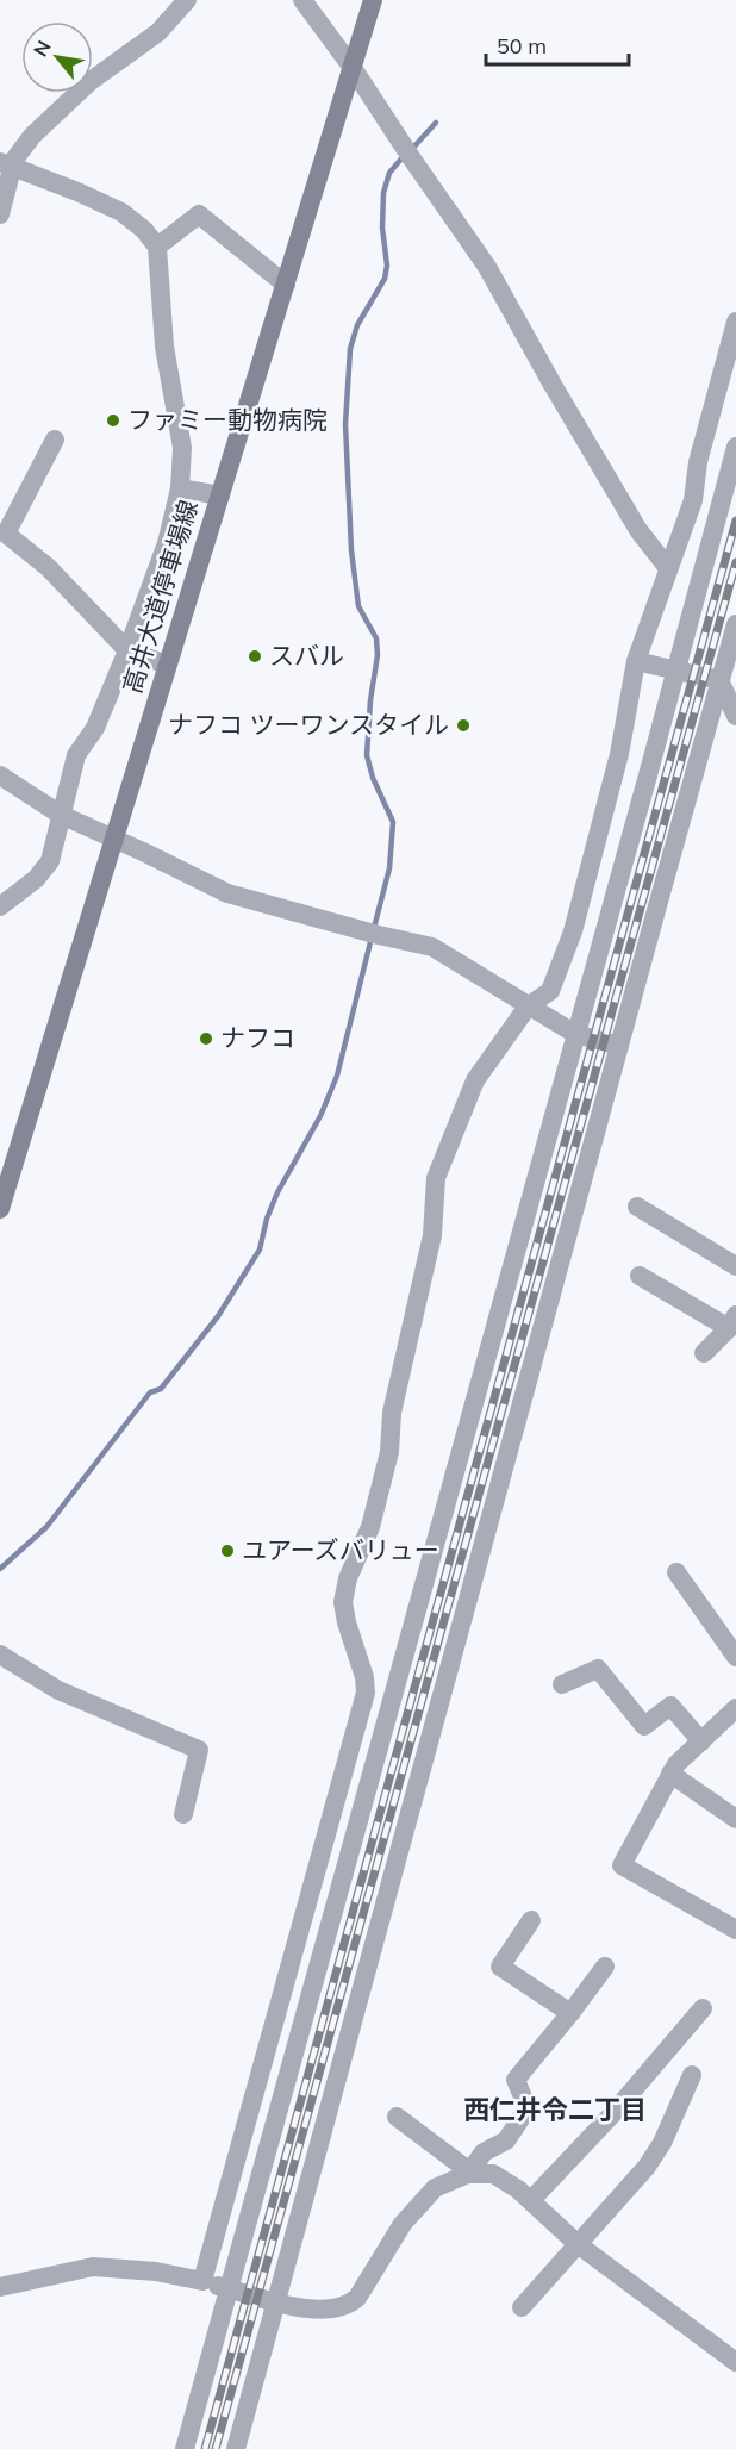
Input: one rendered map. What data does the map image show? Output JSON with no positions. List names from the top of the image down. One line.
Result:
{"streets":{"main road":["高井大道停車場線"]},"districts":["西仁井令二丁目"],"places":["ファミー動物病院","スバル","ナフコ ツーワンスタイル","ナフコ","ユアーズバリュー"],"scale_bar":"50 m","north":"top left"}
